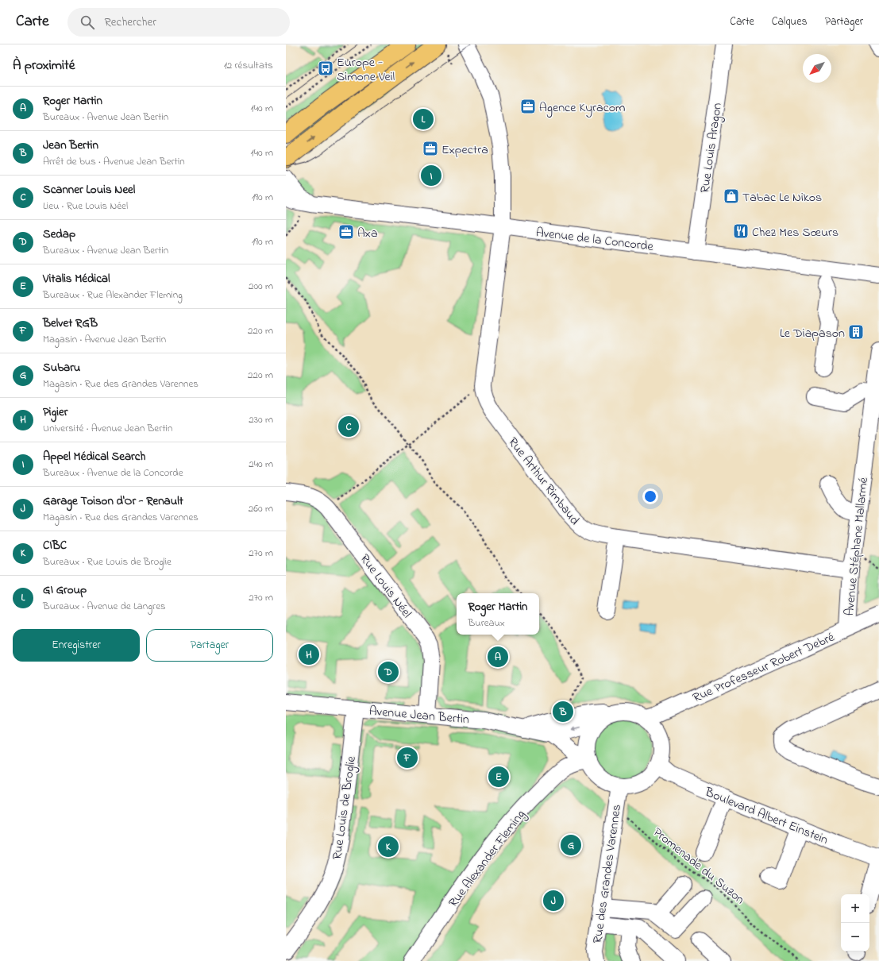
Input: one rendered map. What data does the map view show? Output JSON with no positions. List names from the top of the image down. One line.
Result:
{"streets":{"street":["Rue Louis Aragon","Avenue de la Concorde","Rue Arthur Rimbaud","Avenue Stéphane Mallarmé","Rue Louis Néel","Rue Professeur Robert Debré","Avenue Jean Bertin","Rue Louis de Broglie","Boulevard Albert Einstein","Rue Alexander Fleming","Rue des Grandes Varennes"],"path":["Promenade du Suzon"]},"crossings":[["Rue Louis Aragon","Avenue de la Concorde"],["Avenue de la Concorde","Rue Arthur Rimbaud"],["Rue Arthur Rimbaud","Avenue Stéphane Mallarmé"],["Avenue Stéphane Mallarmé","Rue Professeur Robert Debré"],["Rue Louis Néel","Avenue Jean Bertin"],["Rue Professeur Robert Debré","Avenue Jean Bertin"],["Rue Professeur Robert Debré","Boulevard Albert Einstein"],["Rue Professeur Robert Debré","Rue Alexander Fleming"],["Rue Professeur Robert Debré","Rue des Grandes Varennes"],["Avenue Jean Bertin","Rue Louis de Broglie"],["Avenue Jean Bertin","Boulevard Albert Einstein"],["Avenue Jean Bertin","Rue Alexander Fleming"],["Avenue Jean Bertin","Rue des Grandes Varennes"],["Boulevard Albert Einstein","Rue Alexander Fleming"],["Boulevard Albert Einstein","Rue des Grandes Varennes"],["Rue Alexander Fleming","Rue des Grandes Varennes"],["Promenade du Suzon","Rue des Grandes Varennes"]],"places":{"bus stop":["Europe - Simone Veil"],"office":["Agence Kyracom","Expectra","Axa"],"shop":["Tabac Le Nikos"],"restaurant":["Chez Mes Sœurs"],"building":["Le Diapason"]},"north":"bottom left","page":{"header":"Carte","search":"Rechercher","nav":["Carte","Calques","Partager"],"heading":["À proximité","12 résultats"],"list":[{"mark":"A","name":"Roger Martin","note":"Bureaux · Avenue Jean Bertin","value":"140 m"},{"mark":"B","name":"Jean Bertin","note":"Arrêt de bus · Avenue Jean Bertin","value":"140 m"},{"mark":"C","name":"Scanner Louis Neel","note":"Lieu · Rue Louis Néel","value":"190 m"},{"mark":"D","name":"Sedap","note":"Bureaux · Avenue Jean Bertin","value":"190 m"},{"mark":"E","name":"Vitalis Médical","note":"Bureaux · Rue Alexander Fleming","value":"200 m"},{"mark":"F","name":"Belvet RGB","note":"Magasin · Avenue Jean Bertin","value":"220 m"},{"mark":"G","name":"Subaru","note":"Magasin · Rue des Grandes Varennes","value":"220 m"},{"mark":"H","name":"Pigier","note":"Université · Avenue Jean Bertin","value":"230 m"},{"mark":"I","name":"Appel Médical Search","note":"Bureaux · Avenue de la Concorde","value":"240 m"},{"mark":"J","name":"Garage Toison d'Or - Renault","note":"Magasin · Rue des Grandes Varennes","value":"260 m"},{"mark":"K","name":"CIBC","note":"Bureaux · Rue Louis de Broglie","value":"270 m"},{"mark":"L","name":"GI Group","note":"Bureaux · Avenue de Langres","value":"270 m"}],"pins":["L","I","C","H","A","D","B","F","E","G","K","J"],"popup":["Roger Martin","Bureaux"],"buttons":["Enregistrer","Partager"],"map_buttons":["+","−"]}}
